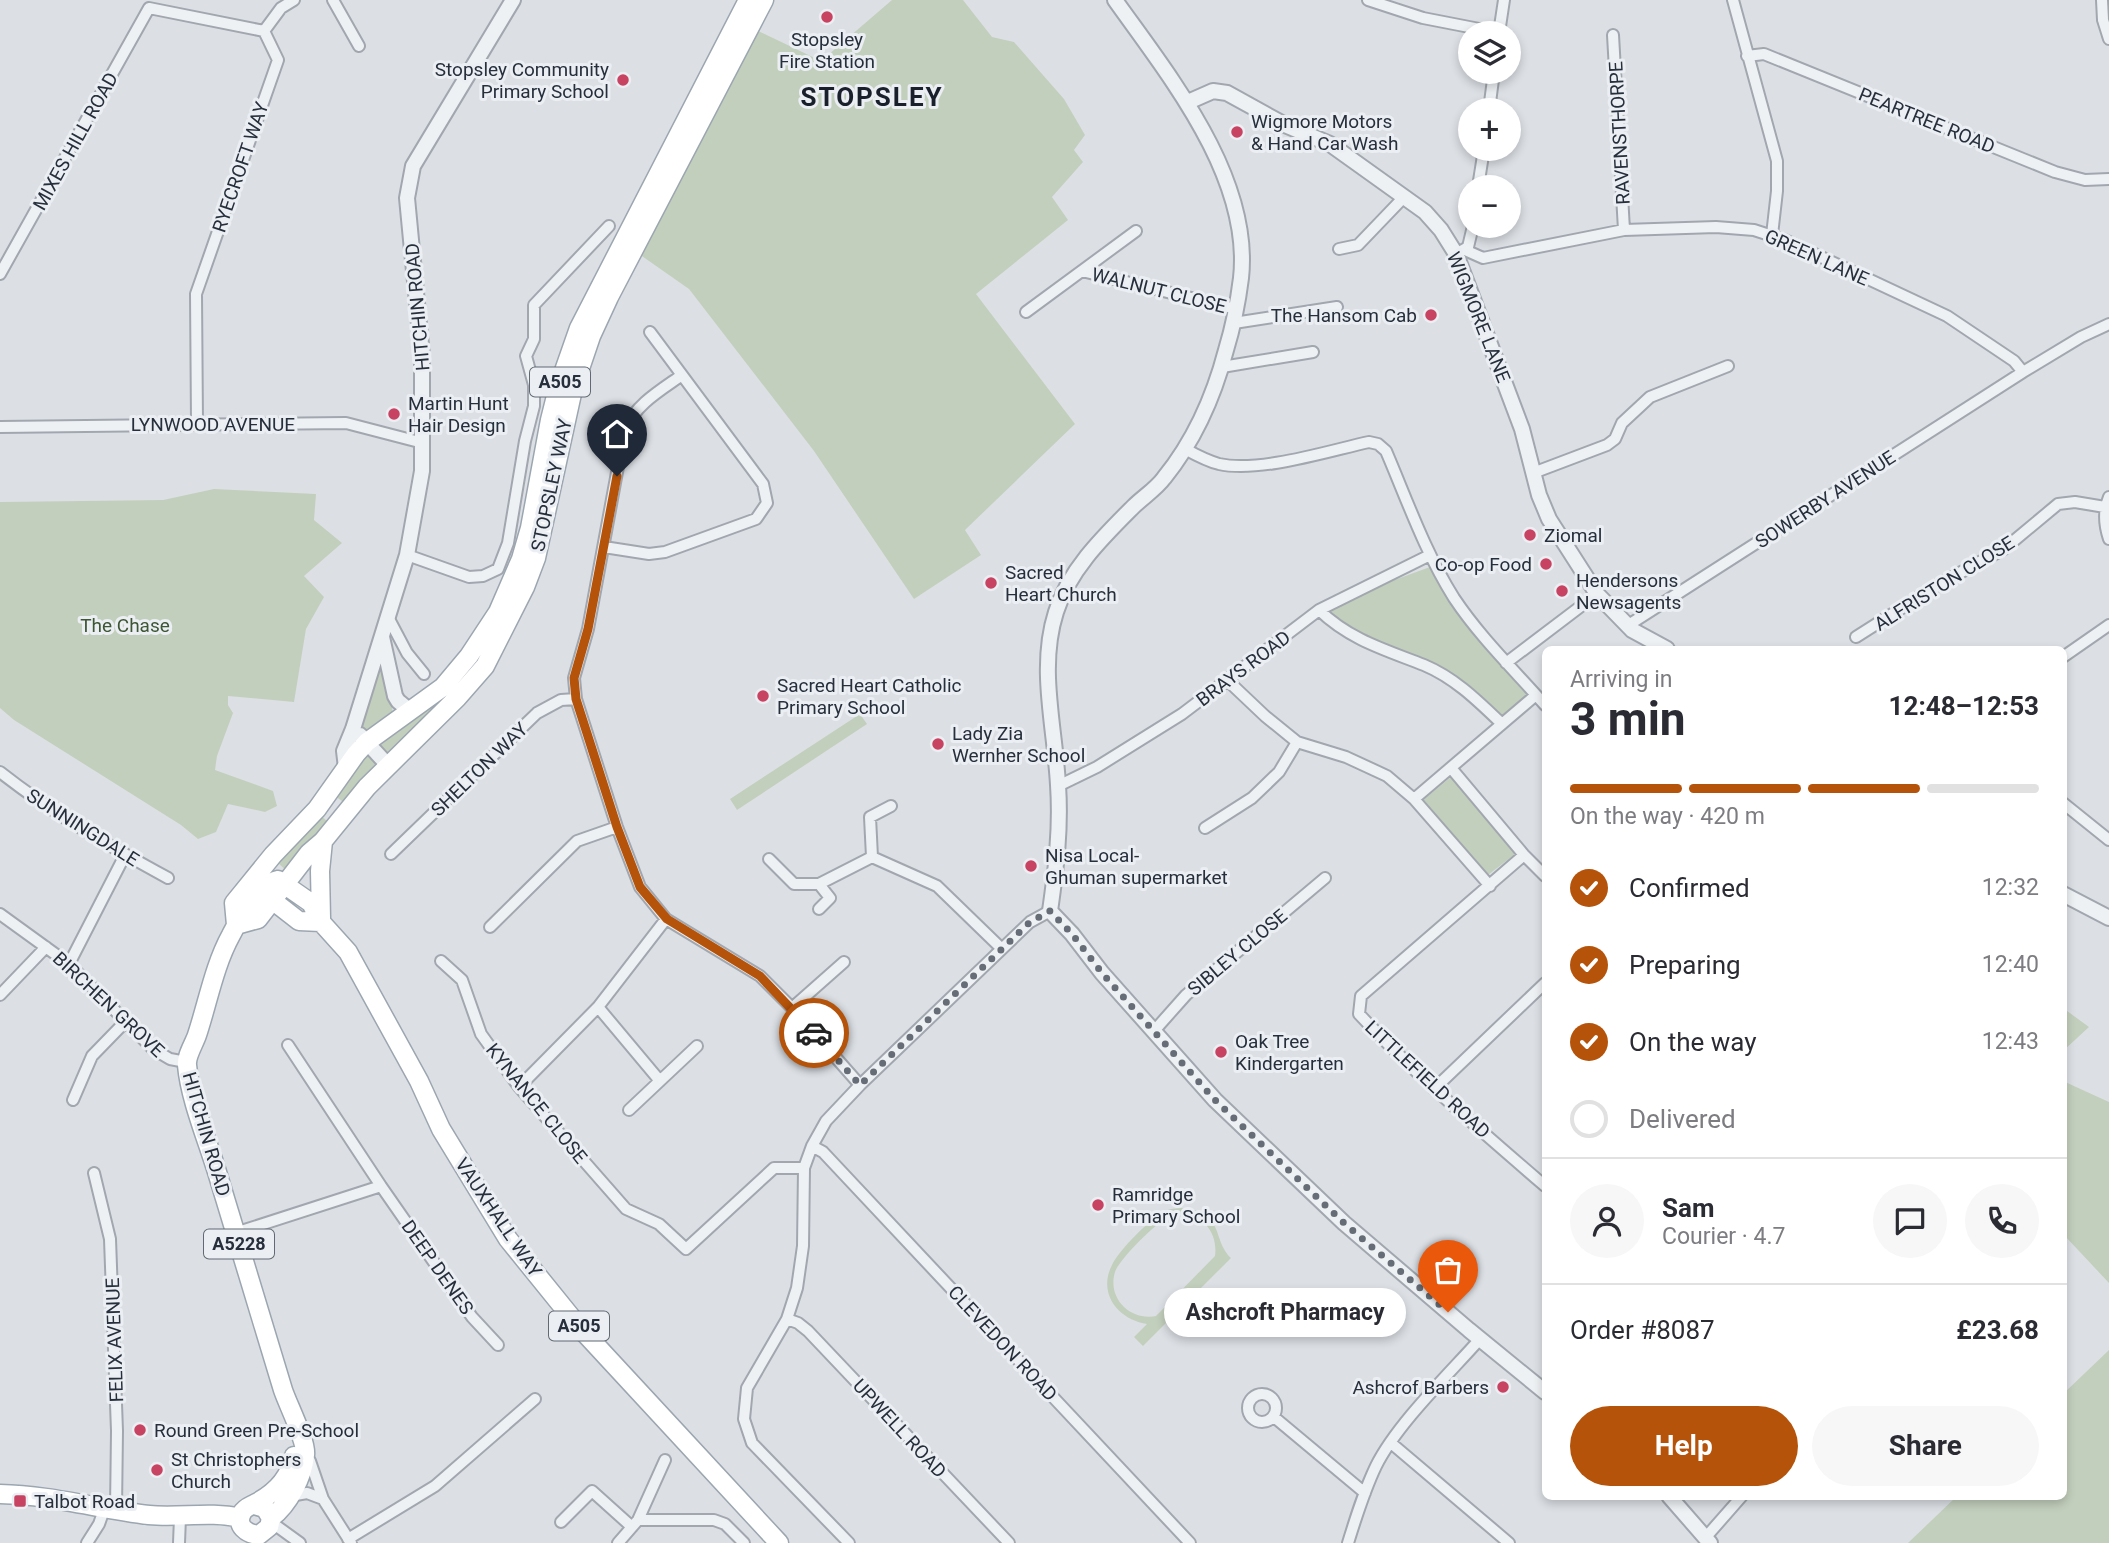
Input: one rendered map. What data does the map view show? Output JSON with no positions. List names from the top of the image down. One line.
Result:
{"streets":{"main road":["HITCHIN ROAD","A505","STOPSLEY WAY","VAUXHALL WAY","A5228"],"street":["PEARTREE ROAD","RAVENSTHORPE","MIXES HILL ROAD","RYECROFT WAY","GREEN LANE","WALNUT CLOSE","WIGMORE LANE","LYNWOOD AVENUE","SOWERBY AVENUE","ALFRISTON CLOSE","BRAYS ROAD","SHELTON WAY","SUNNINGDALE","SIBLEY CLOSE","BIRCHEN GROVE","LITTLEFIELD ROAD","KYNANCE CLOSE","DEEP DENES","FELIX AVENUE","CLEVEDON ROAD","UPWELL ROAD"]},"crossings":[["RAVENSTHORPE","GREEN LANE"],["MIXES HILL ROAD","RYECROFT WAY"],["RYECROFT WAY","LYNWOOD AVENUE"],["GREEN LANE","WIGMORE LANE"],["GREEN LANE","SOWERBY AVENUE"],["HITCHIN ROAD","LYNWOOD AVENUE"],["HITCHIN ROAD","STOPSLEY WAY"],["HITCHIN ROAD","BIRCHEN GROVE"],["WIGMORE LANE","SOWERBY AVENUE"],["STOPSLEY WAY","VAUXHALL WAY"]],"districts":["STOPSLEY"],"parks":["The Chase"],"places":{"other":["Stopsley Fire Station","Stopsley Community Primary School","Wigmore Motors & Hand Car Wash","The Hansom Cab","Martin Hunt Hair Design","Ziomal","Co-op Food","Sacred Heart Church","Hendersons Newsagents","Sacred Heart Catholic Primary School","Lady Zia Wernher School","Nisa Local- Ghuman supermarket","Oak Tree Kindergarten","Ramridge Primary School","Ashcroft Pharmacy","Ashcrof Barbers","Round Green Pre-School","St Christophers Church"],"transit":["Talbot Road"]},"page":{"map_buttons":["+","−"],"heading":["3 min","Arriving in","12:48–12:53"],"panel":["Sam","Courier · 4.7","Order #8087","£23.68"],"bar":"On the way · 420 m","list":[["Confirmed","12:32"],["Preparing","12:40"],["On the way","12:43"],"Delivered"],"bubble":"Ashcroft Pharmacy","buttons":["Help","Share"]}}
